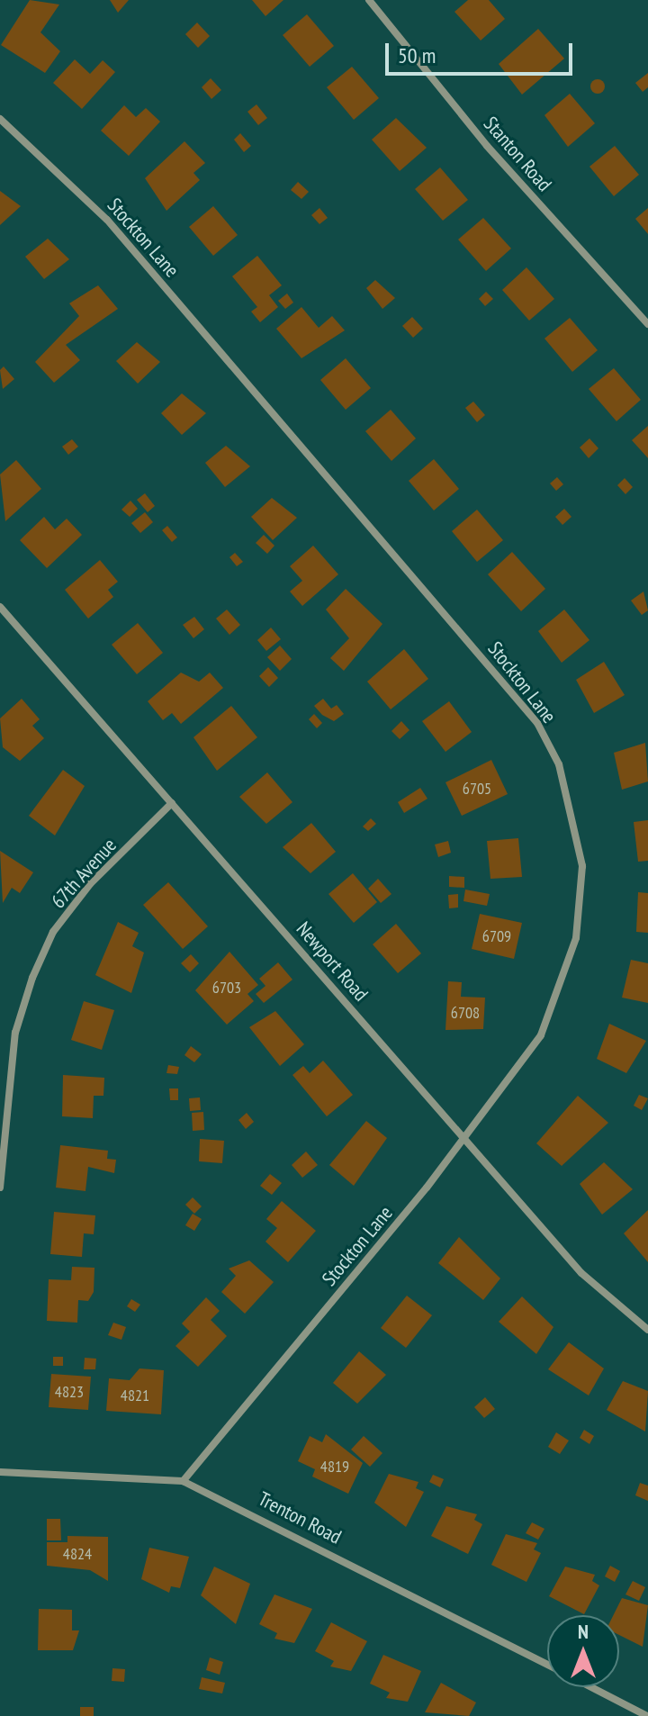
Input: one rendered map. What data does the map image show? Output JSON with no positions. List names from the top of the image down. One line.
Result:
{"streets":{"street":["Stanton Road","Stockton Lane","67th Avenue","Newport Road","Trenton Road"]},"crossings":[["Stockton Lane","Newport Road"],["Stockton Lane","Trenton Road"],["67th Avenue","Newport Road"]],"house_numbers":["6705","6709","6703","6708","4823","4821","4819","4824"],"scale_bar":"50 m","north":"top"}
